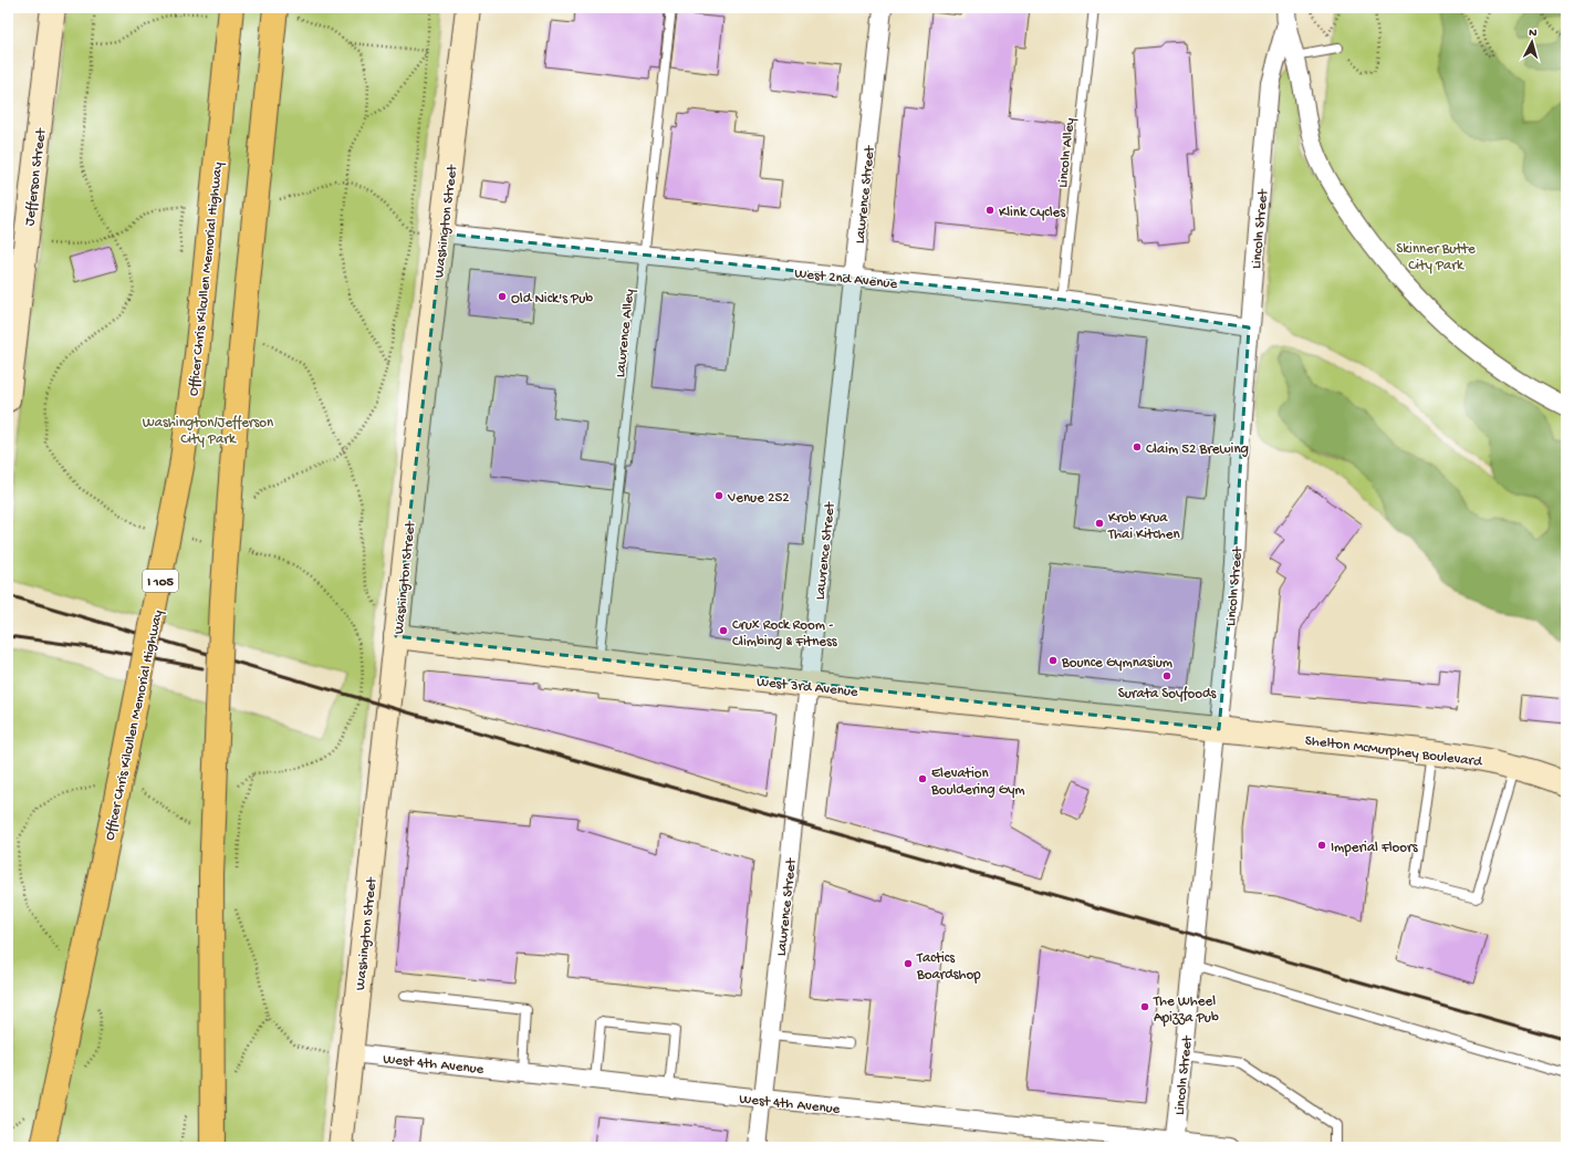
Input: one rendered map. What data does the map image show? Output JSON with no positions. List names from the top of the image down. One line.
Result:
{"streets":{"highway":["Officer Chris Kilcullen Memorial Highway","I 105"],"street":["Jefferson Street","Lawrence Street","Washington Street","Lincoln Street","West 2nd Avenue","West 3rd Avenue","Shelton McMurphey Boulevard","West 4th Avenue"],"lane":["Lincoln Alley","Lawrence Alley"]},"crossings":[["Lincoln Alley","West 2nd Avenue"],["Lawrence Street","West 2nd Avenue"],["Lawrence Street","West 3rd Avenue"],["Lawrence Street","West 4th Avenue"],["Washington Street","West 2nd Avenue"],["Washington Street","West 3rd Avenue"],["Washington Street","West 4th Avenue"],["Lincoln Street","West 2nd Avenue"],["Lincoln Street","West 3rd Avenue"],["Lincoln Street","Shelton McMurphey Boulevard"],["Lincoln Street","West 4th Avenue"],["West 2nd Avenue","Lawrence Alley"],["Lawrence Alley","West 3rd Avenue"],["West 3rd Avenue","Shelton McMurphey Boulevard"]],"parks":["Skinner Butte City Park","Washington/Jefferson City Park"],"places":["Klink Cycles","Old Nick's Pub","Claim 52 Brewing","Venue 252","Krob Krua Thai Kitchen","Crux Rock Room - Climbing & Fitness","Bounce Gymnasium","Surata Soyfoods","Elevation Bouldering Gym","Imperial Floors","Tactics Boardshop","The Wheel Apizza Pub"],"north":"top"}
